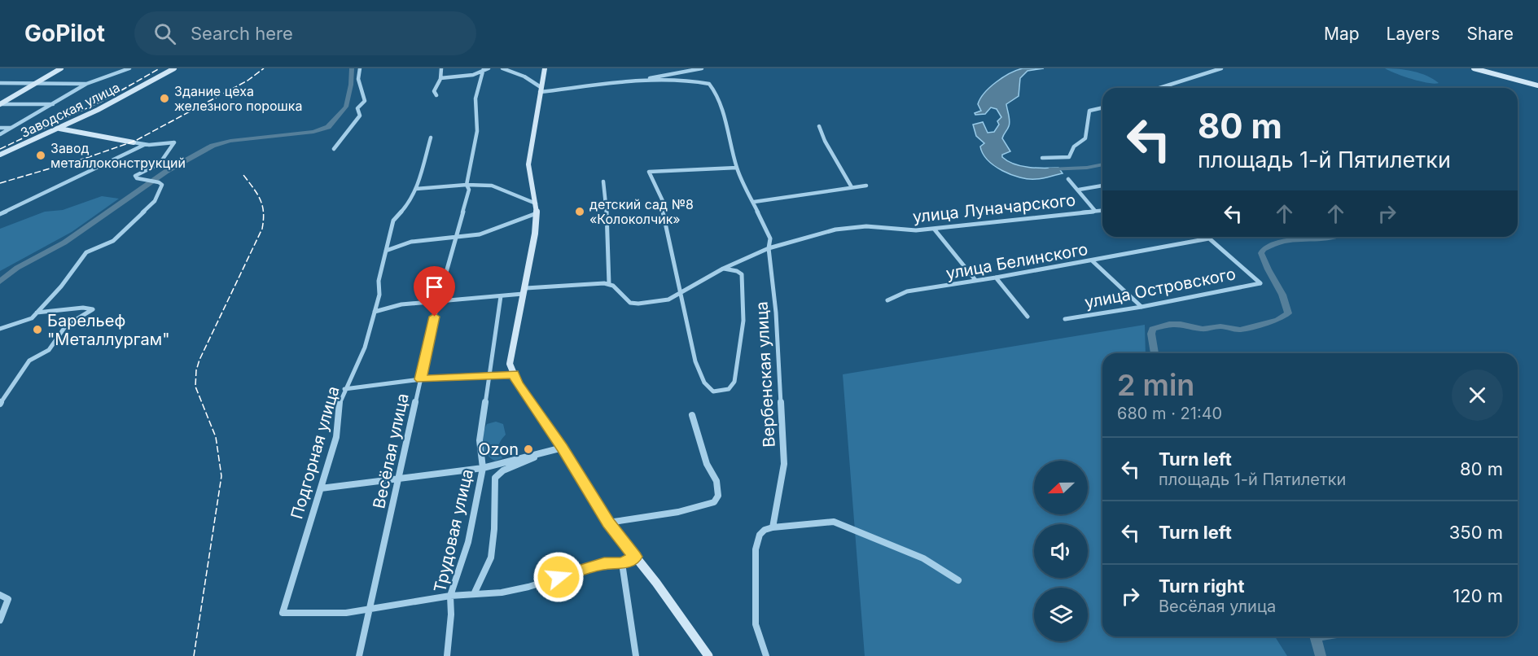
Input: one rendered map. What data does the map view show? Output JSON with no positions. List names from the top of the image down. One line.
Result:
{"streets":{"main road":["Заводская улица"],"street":["улица Луначарского","улица Белинского","улица Островского","Вербенская улица","Весёлая улица","Подгорная улица","Трудовая улица"]},"crossings":[["улица Луначарского","Вербенская улица"],["улица Белинского","улица Островского"],["Весёлая улица","Подгорная улица"]],"places":["Здание цеха железного порошка","Завод металлоконструкций","детский сад №8 «Колоколчик»","Барельеф \"Металлургам\"","Ozon"],"north":"left","page":{"header":"GoPilot","search":"Search here","nav":["Map","Layers","Share"],"turn":["80 m","площадь 1-й Пятилетки"],"heading":["2 min","680 m · 21:40"],"list":[{"name":"Turn left","note":"площадь 1-й Пятилетки","value":"80 m"},{"name":"Turn left","value":"350 m"},{"name":"Turn right","note":"Весёлая улица","value":"120 m"}]}}
